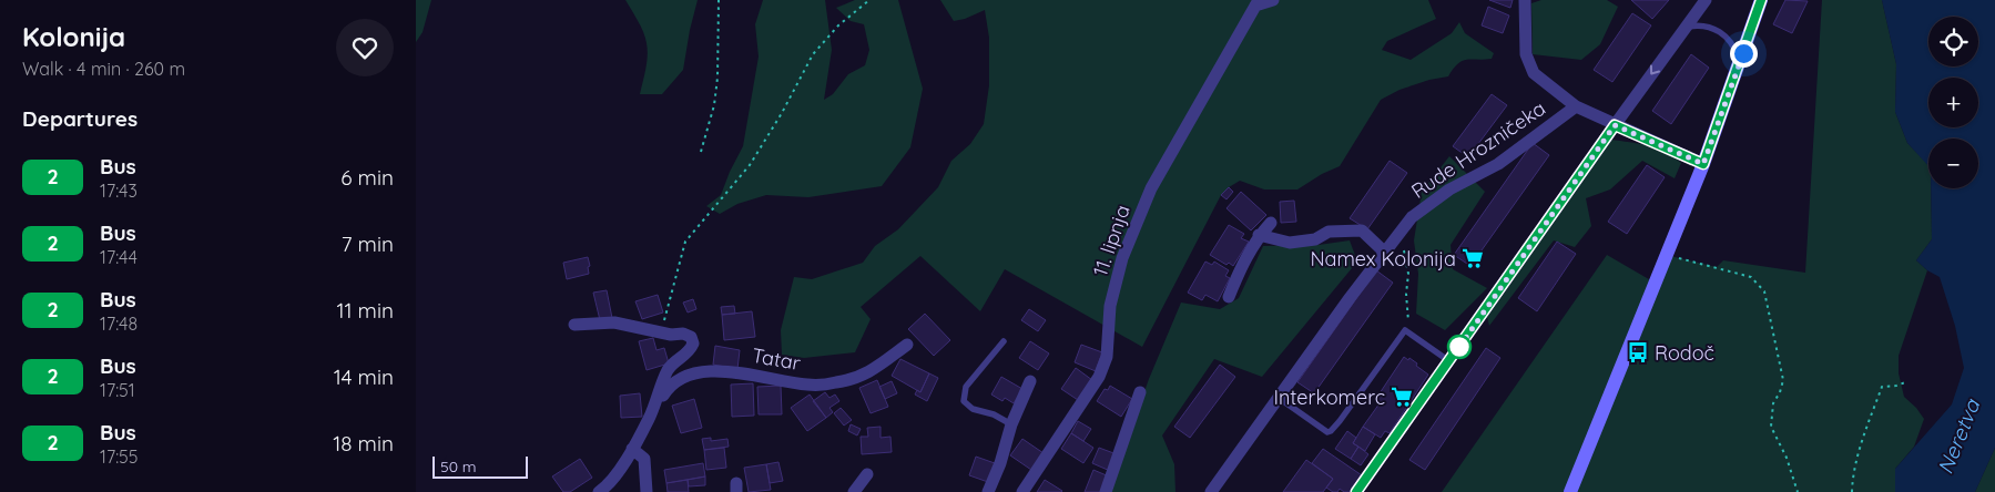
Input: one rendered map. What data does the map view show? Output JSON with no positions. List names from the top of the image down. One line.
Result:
{"streets":{"street":["Rude Hrozničeka","11. lipnja","Tatar"]},"water":["Neretva"],"places":{"supermarket":["Namex Kolonija","Interkomerc"],"bus stop":["Rodoč"]},"lines":["bus line 2"],"scale_bar":"50 m","page":{"heading":[["Kolonija","Walk · 4 min · 260 m"],"Departures"],"map_buttons":["+","−"],"list":[{"mark":"2","name":"Bus","note":"17:43","value":"6 min"},{"mark":"2","name":"Bus","note":"17:44","value":"7 min"},{"mark":"2","name":"Bus","note":"17:48","value":"11 min"},{"mark":"2","name":"Bus","note":"17:51","value":"14 min"},{"mark":"2","name":"Bus","note":"17:55","value":"18 min"}],"scale":"50 m"}}
